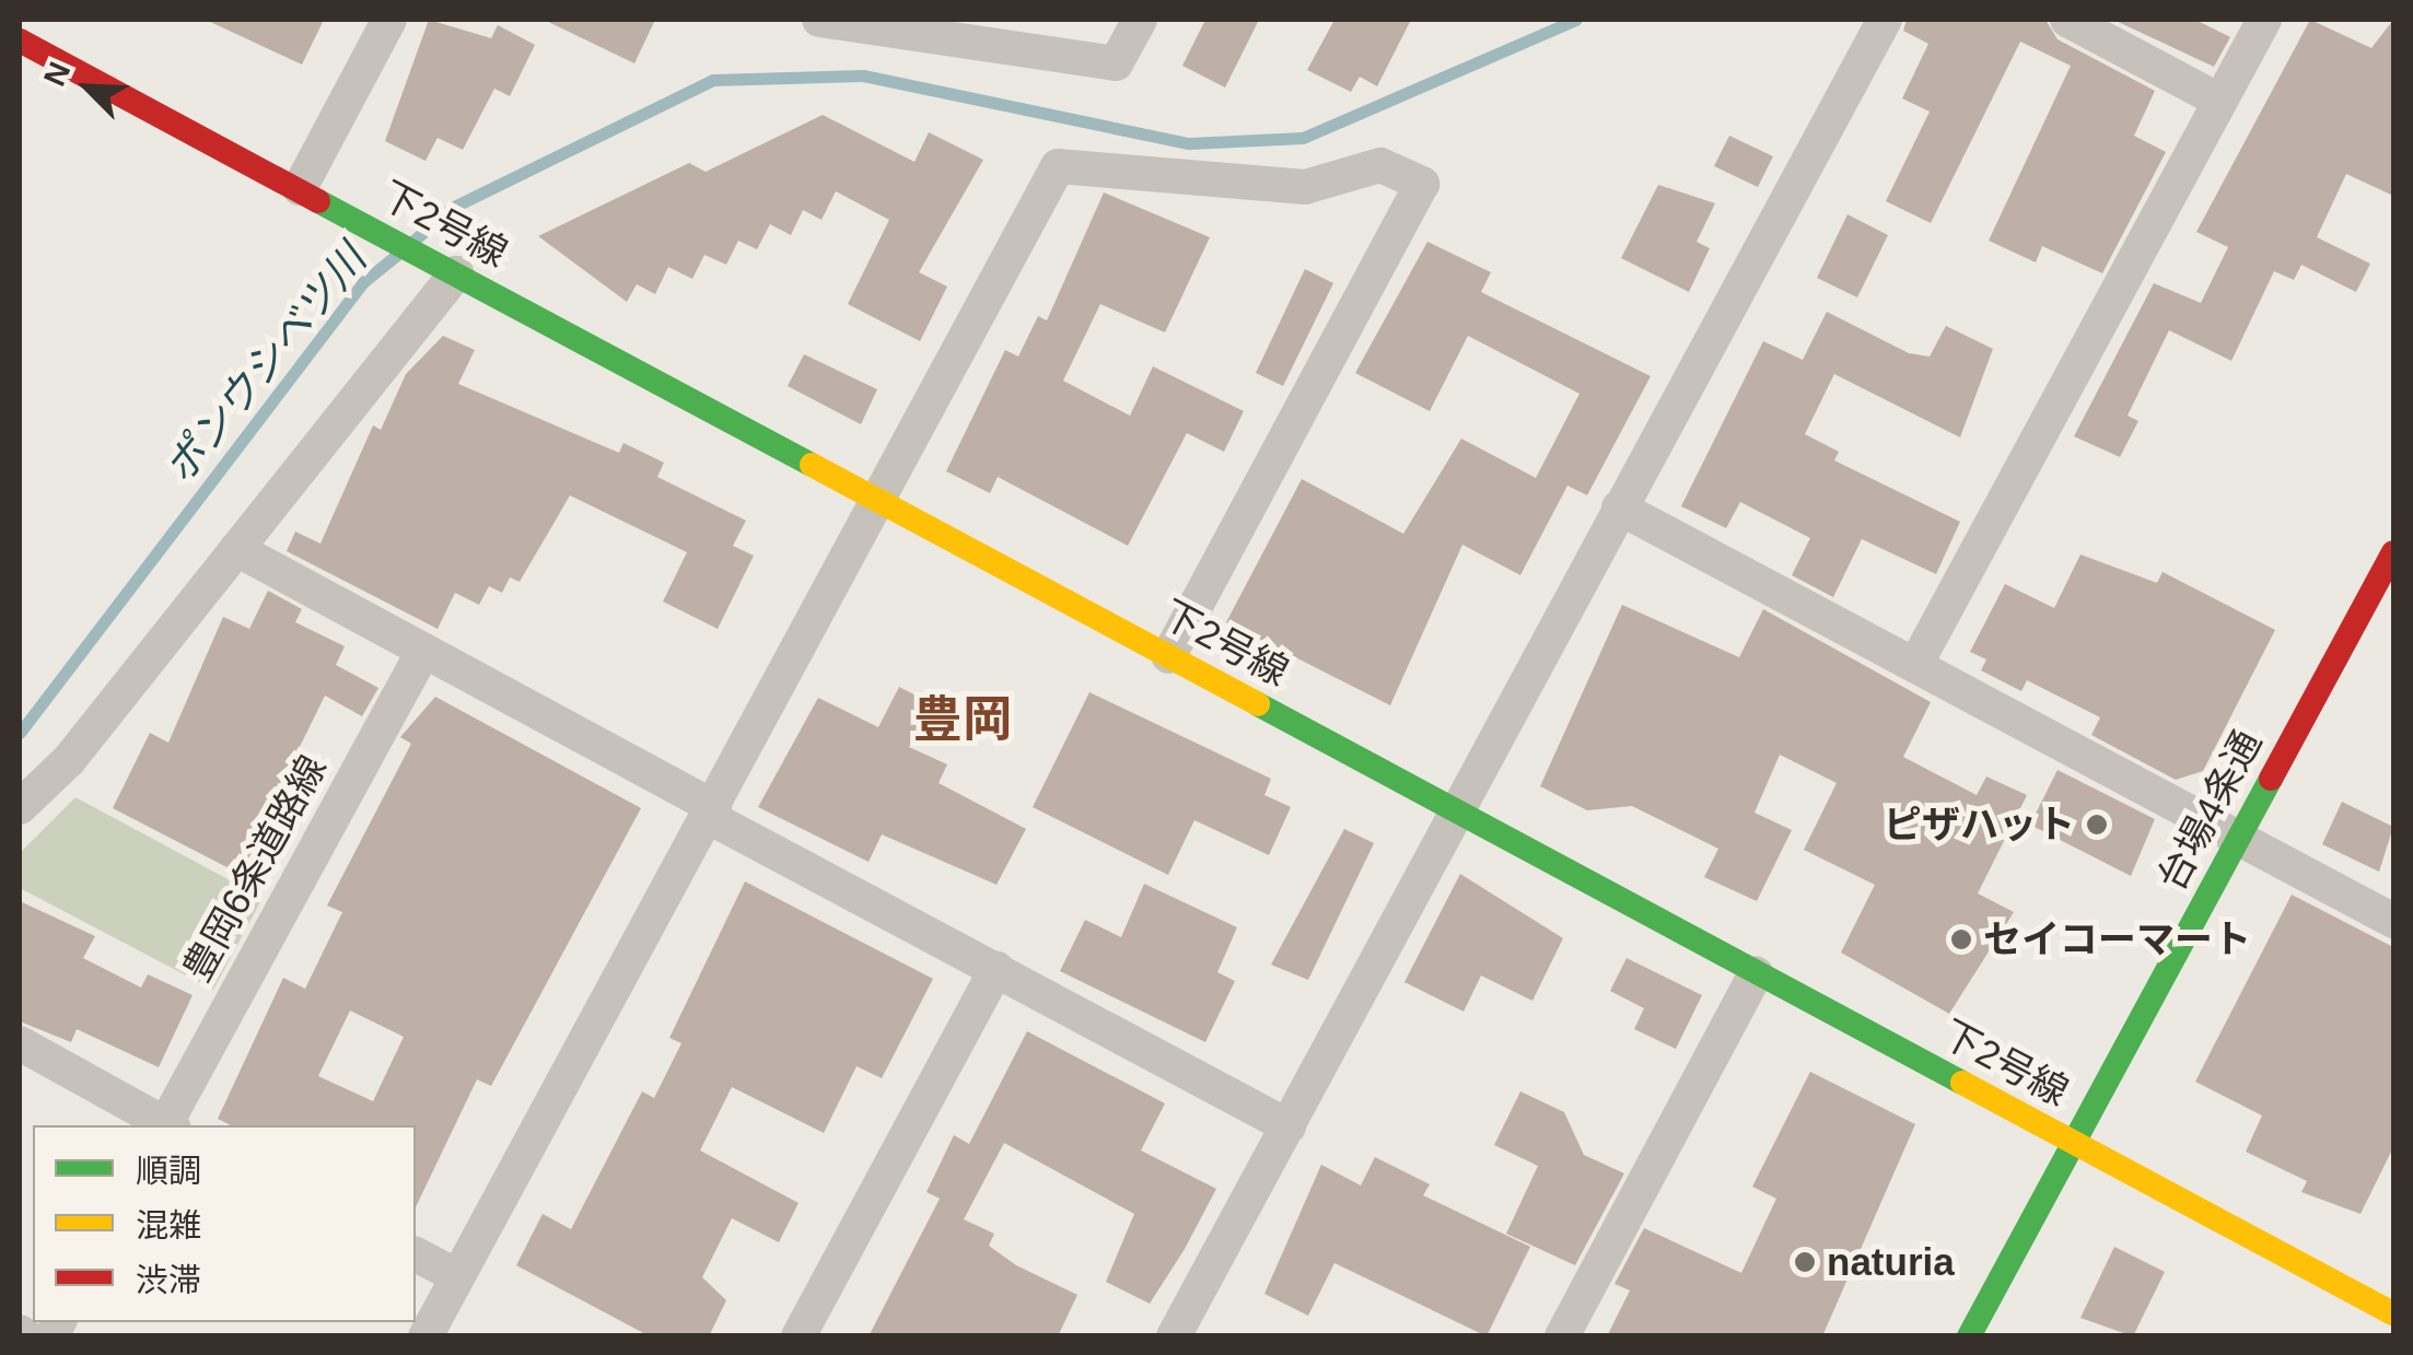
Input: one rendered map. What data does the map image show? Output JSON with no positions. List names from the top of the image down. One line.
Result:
{"streets":{"street":["下2号線","台場4条通","豊岡6条道路線"]},"crossings":[["下2号線","台場4条通"]],"districts":["豊岡"],"water":["ポンウシベツ川"],"places":["ピザハット","セイコーマート","naturia"],"legend":["順調","混雑","渋滞"],"north":"top left"}
